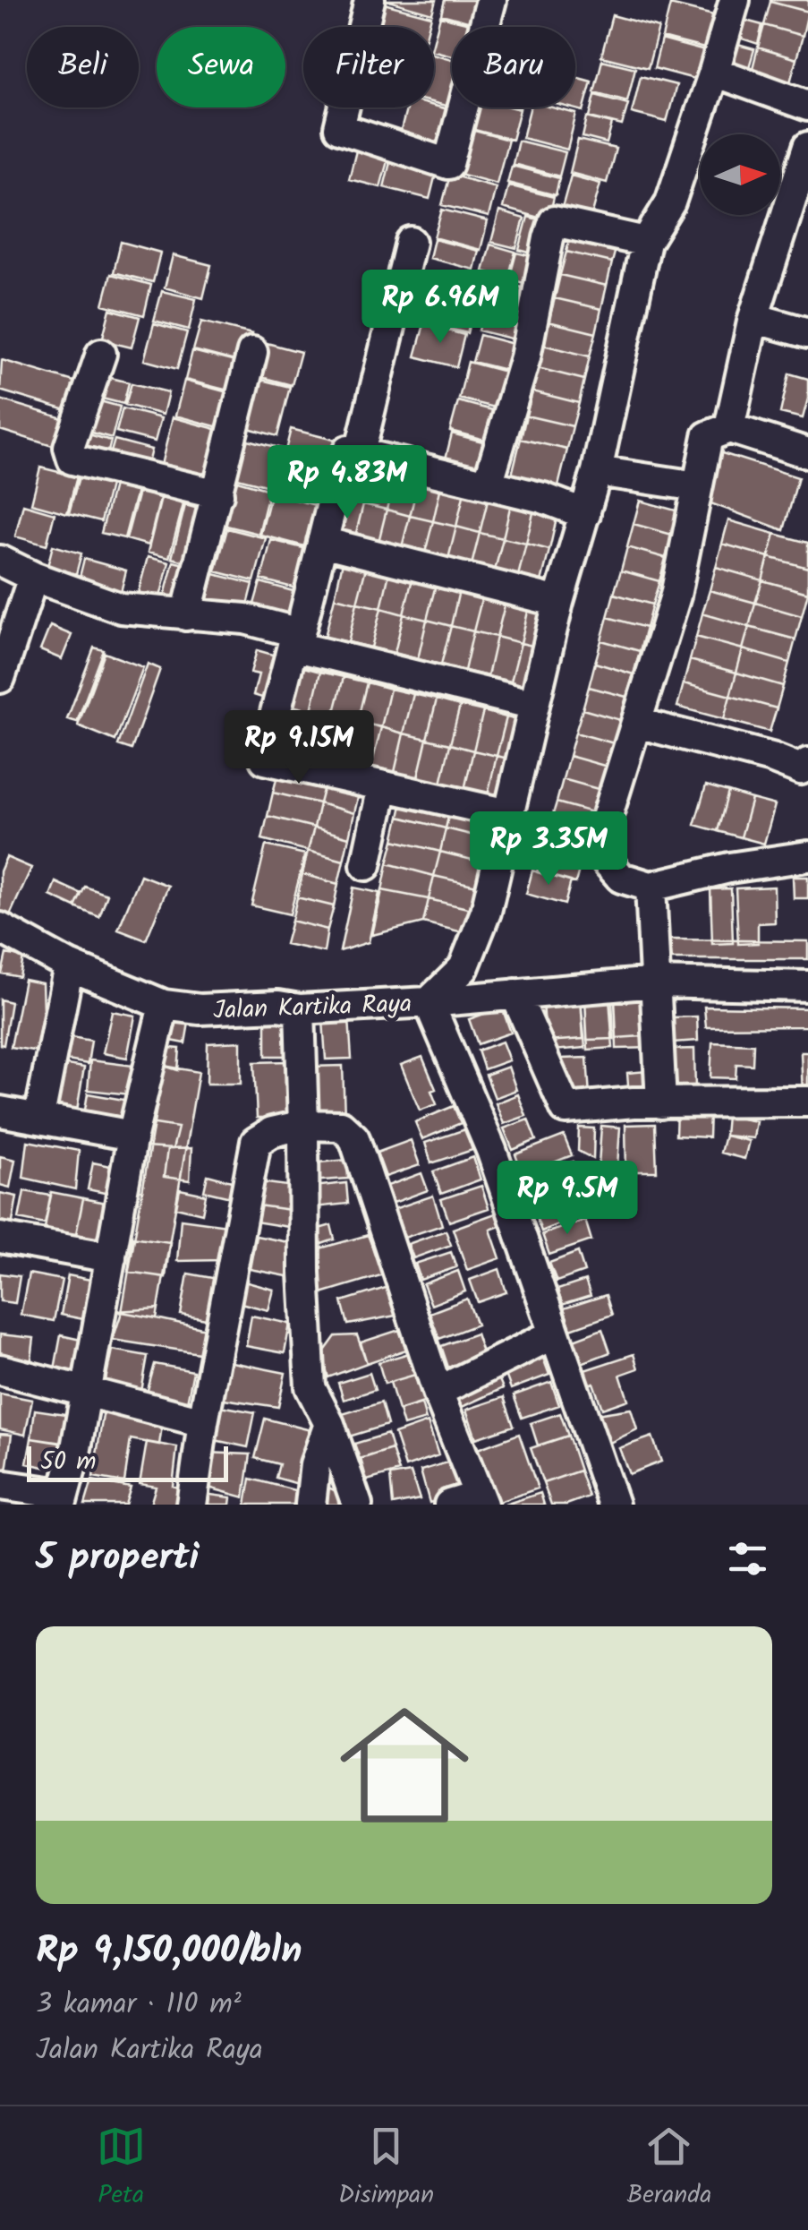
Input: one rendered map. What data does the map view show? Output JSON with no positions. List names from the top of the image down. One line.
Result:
{"streets":{"street":["Jalan Kartika Raya"]},"scale_bar":"50 m","north":"right","page":{"chip":["Beli","Sewa","Filter","Baru"],"price":["Rp 6.96M","Rp 4.83M","Rp 9.15M","Rp 3.35M","Rp 9.5M"],"scale":"50 m","heading":"5 properti","list":[{"name":"Rp 9,150,000/bln","note":"3 kamar · 110 m² · Jalan Kartika Raya"}],"tabs":["Peta","Disimpan","Beranda"]}}
